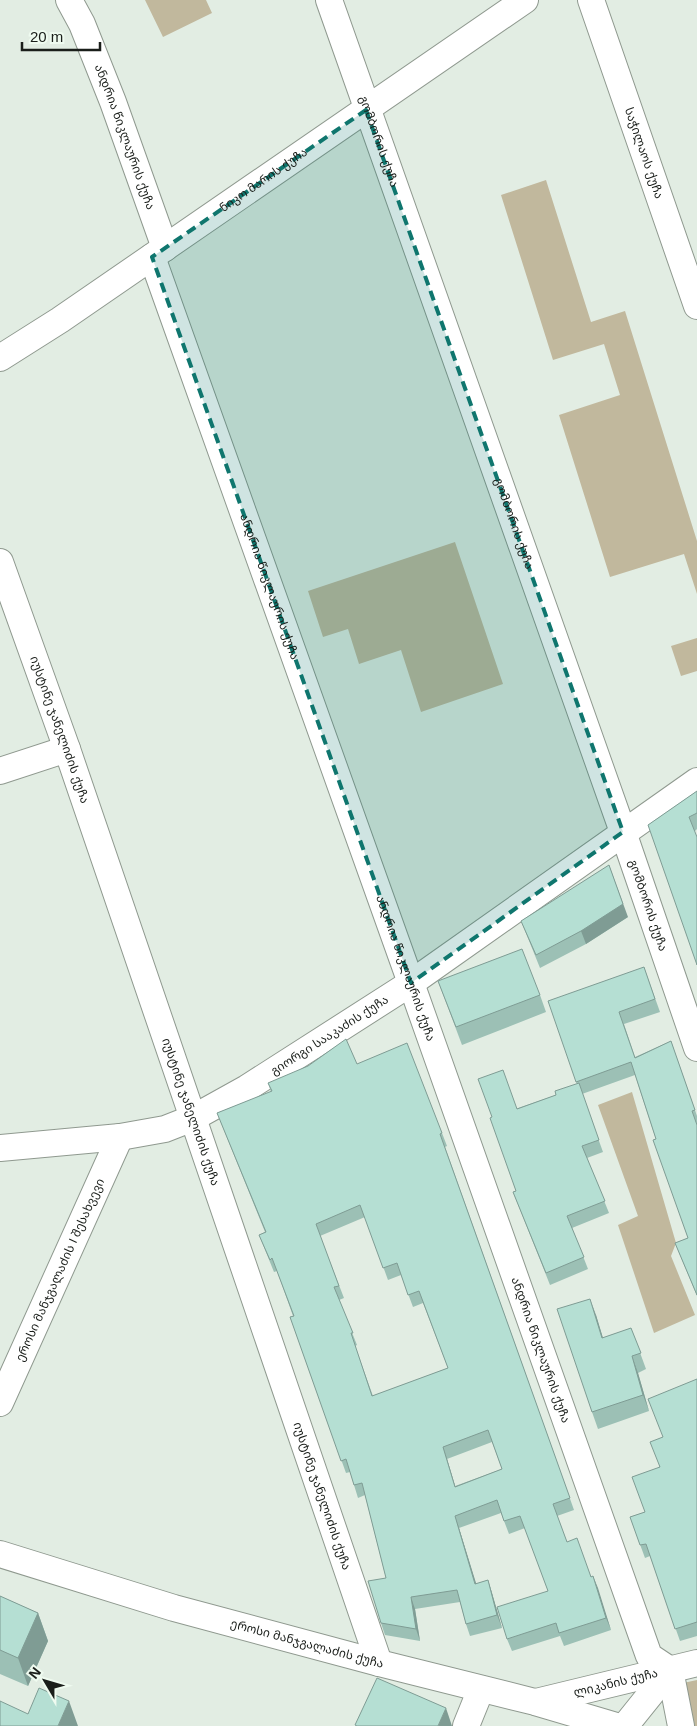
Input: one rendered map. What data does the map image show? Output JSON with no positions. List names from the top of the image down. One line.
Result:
{"streets":{"street":["ანდრია წიკლაურის ქუჩა","გომბორის ქუჩა","საჭილაოს ქუჩა","ნიკო მარის ქუჩა","იუსტინე ჯანელიძის ქუჩა","გიორგი სააკაძის ქუჩა","ეროსი მანჯგალაძის I შესახვევი","ეროსი მანჯგალაძის ქუჩა","ლიკანის ქუჩა"]},"crossings":[["ანდრია წიკლაურის ქუჩა","ნიკო მარის ქუჩა"],["ანდრია წიკლაურის ქუჩა","გიორგი სააკაძის ქუჩა"],["ანდრია წიკლაურის ქუჩა","ლიკანის ქუჩა"],["გომბორის ქუჩა","ნიკო მარის ქუჩა"],["გომბორის ქუჩა","გიორგი სააკაძის ქუჩა"],["იუსტინე ჯანელიძის ქუჩა","გიორგი სააკაძის ქუჩა"],["იუსტინე ჯანელიძის ქუჩა","ეროსი მანჯგალაძის ქუჩა"],["გიორგი სააკაძის ქუჩა","ეროსი მანჯგალაძის I შესახვევი"],["ეროსი მანჯგალაძის ქუჩა","ლიკანის ქუჩა"]],"scale_bar":"20 m","north":"top left"}
